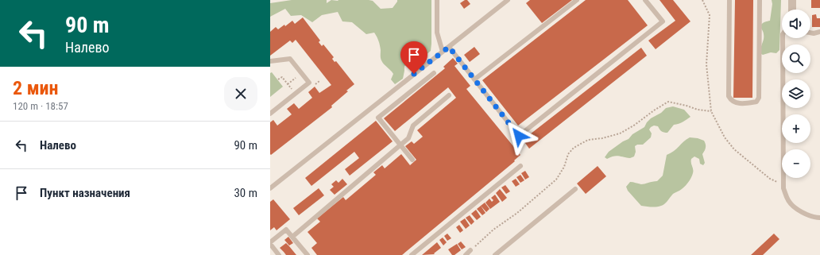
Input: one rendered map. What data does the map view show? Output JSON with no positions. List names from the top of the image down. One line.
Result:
{"page":{"turn":["90 m","Налево"],"map_buttons":["+","−"],"heading":["2 мин","120 m · 18:57"],"list":[{"name":"Налево","value":"90 m"},{"name":"Пункт назначения","value":"30 m"}]}}
